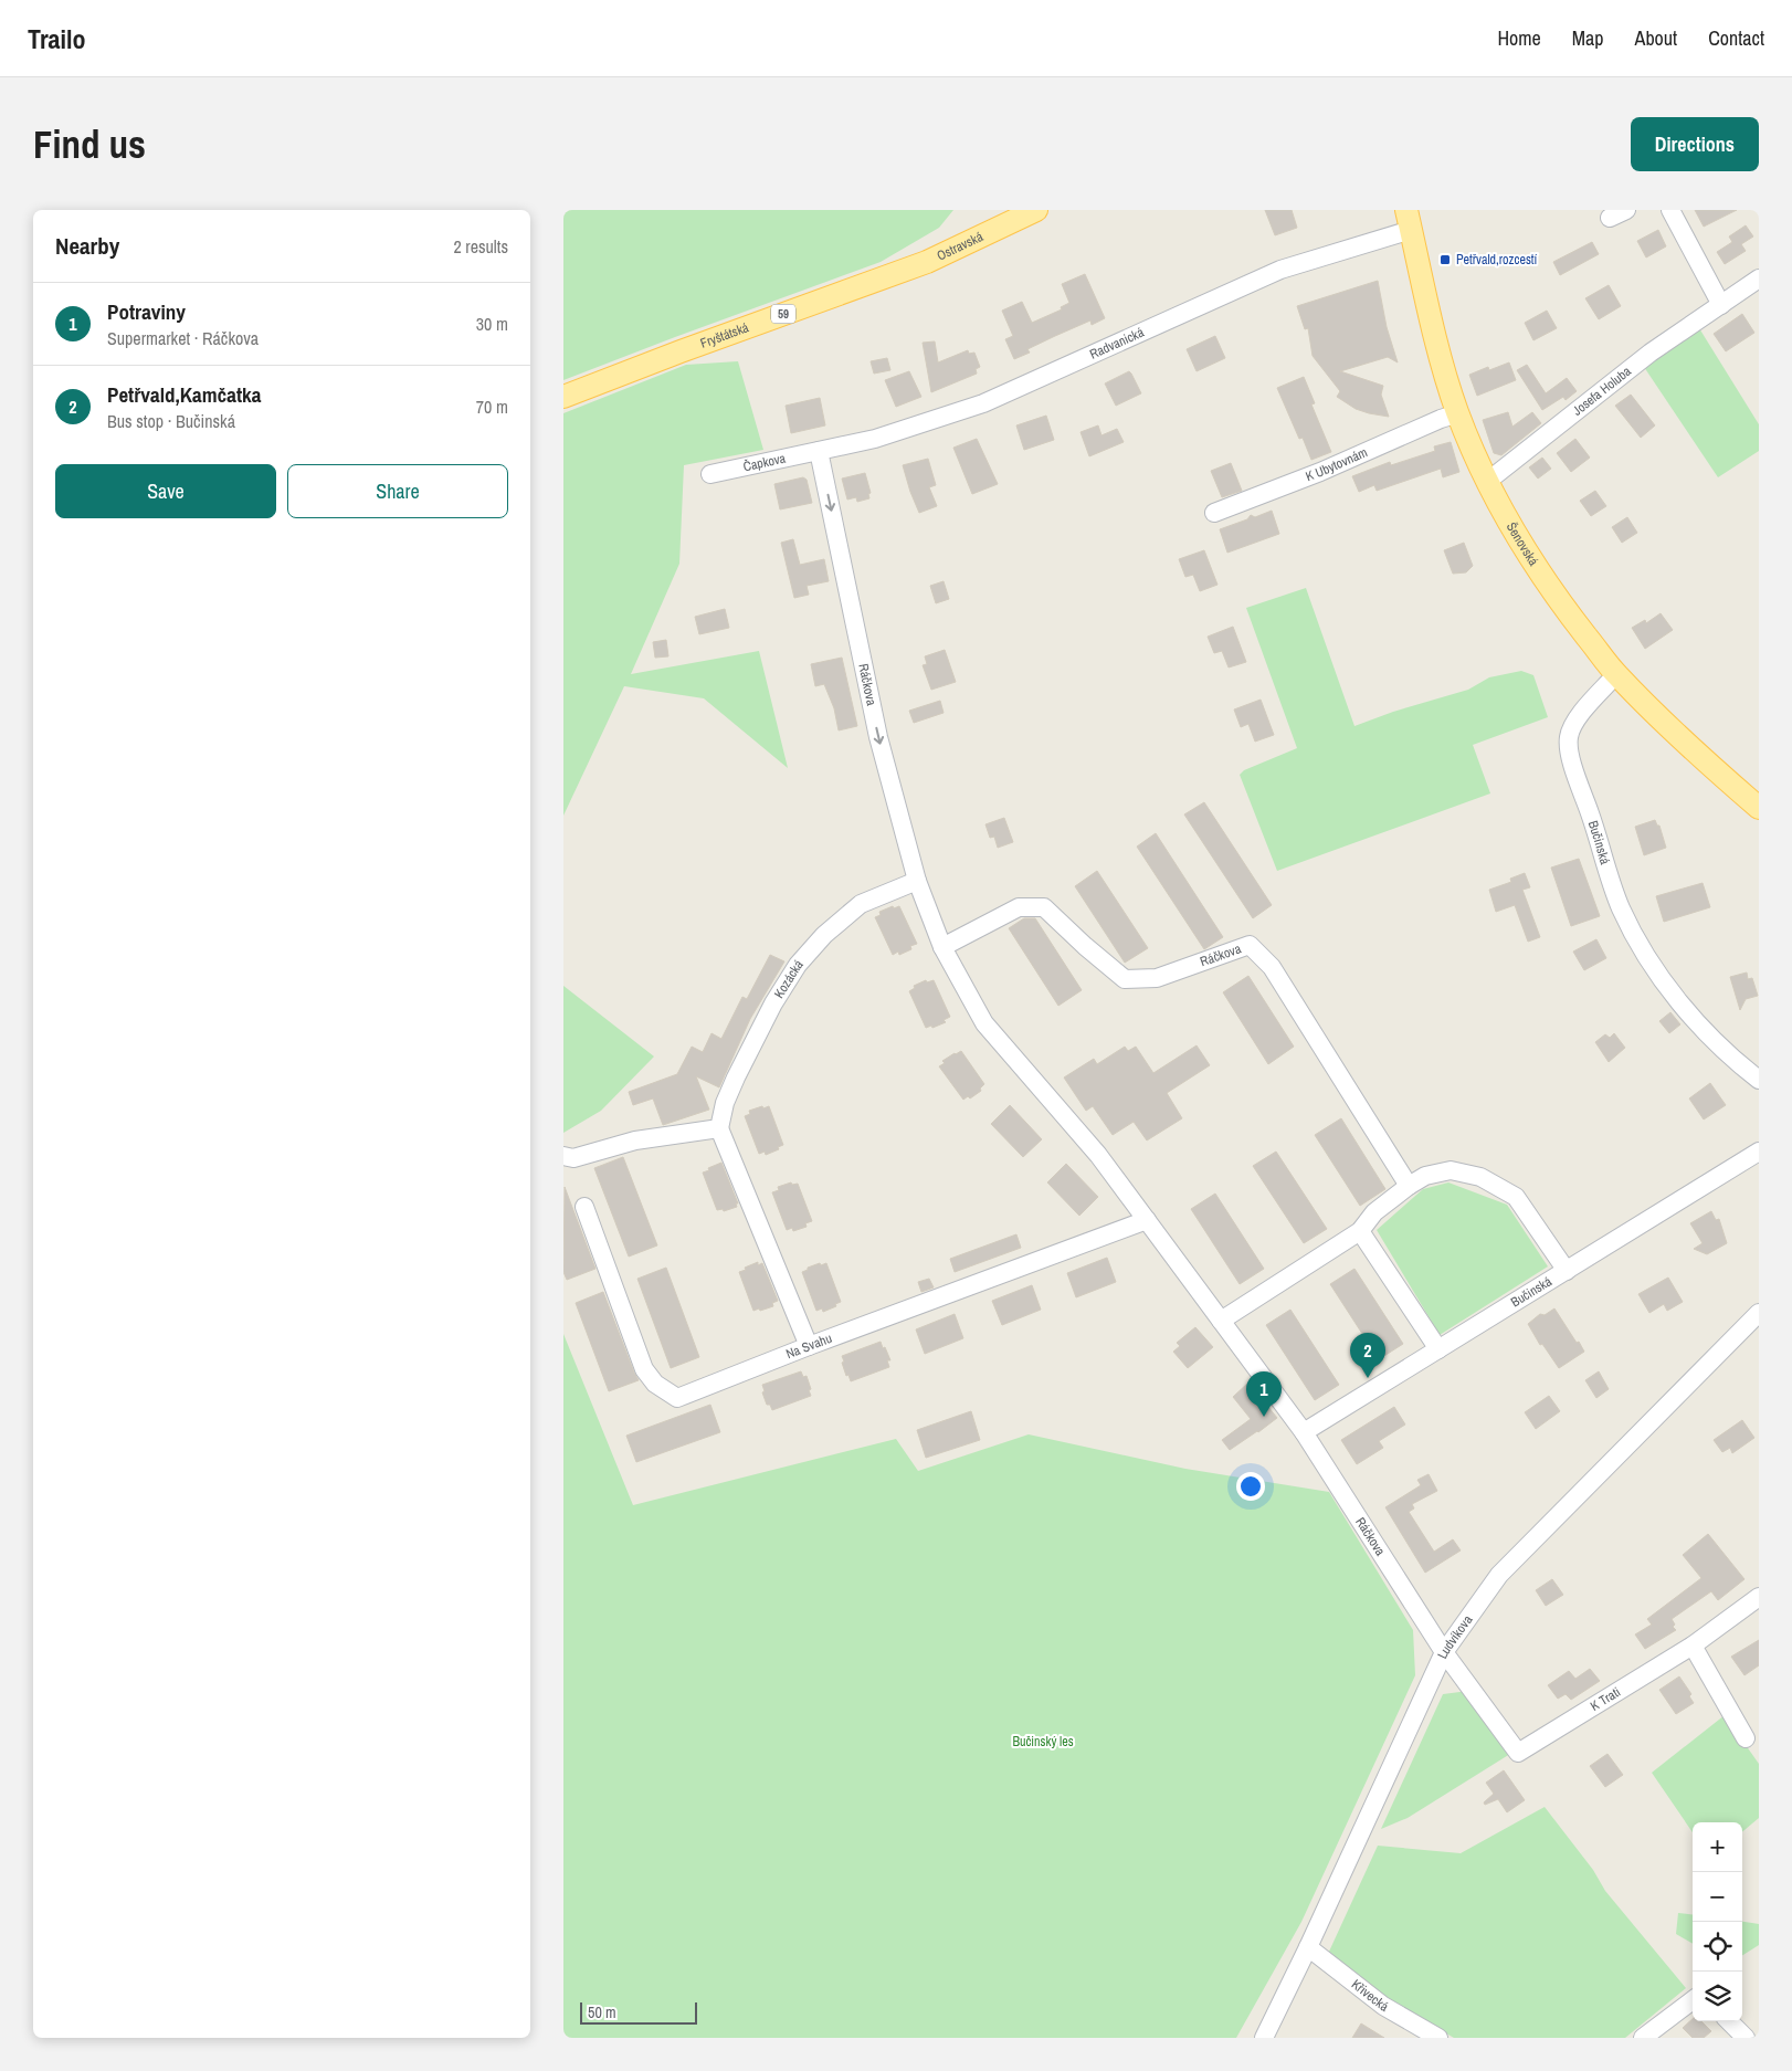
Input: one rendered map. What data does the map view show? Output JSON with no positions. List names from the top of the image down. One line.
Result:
{"streets":{"main road":["Ostravská","59","Fryštátská","Šenovská"],"street":["Radvanická","Josefa Holuba","Čapkova","K Ubytovnám","Ráčkova","Bučinská","Kozácká","Na Svahu","Ludvíkova","K Trati","Křivecká"]},"crossings":[["Ostravská","Fryštátská"],["Radvanická","Čapkova"],["Radvanická","Šenovská"],["Radvanická","Ráčkova"],["Josefa Holuba","Šenovská"],["Čapkova","Ráčkova"],["K Ubytovnám","Šenovská"],["Šenovská","Bučinská"],["Ráčkova","Bučinská"],["Ráčkova","Kozácká"],["Ráčkova","Na Svahu"],["Ráčkova","Ludvíkova"],["Ráčkova","K Trati"],["Ludvíkova","Křivecká"]],"parks":["Bučinský les"],"places":{"transit":["Petřvald,rozcestí"]},"scale_bar":"50 m","page":{"header":"Trailo","nav":["Home","Map","About","Contact"],"buttons":["Directions",["Save","Share"]],"title":"Find us","heading":["Nearby","2 results"],"list":[{"mark":"1","name":"Potraviny","note":"Supermarket · Ráčkova","value":"30 m"},{"mark":"2","name":"Petřvald,Kamčatka","note":"Bus stop · Bučinská","value":"70 m"}],"pins":["2","1"],"map_buttons":["+","−"],"scale":"50 m"}}
